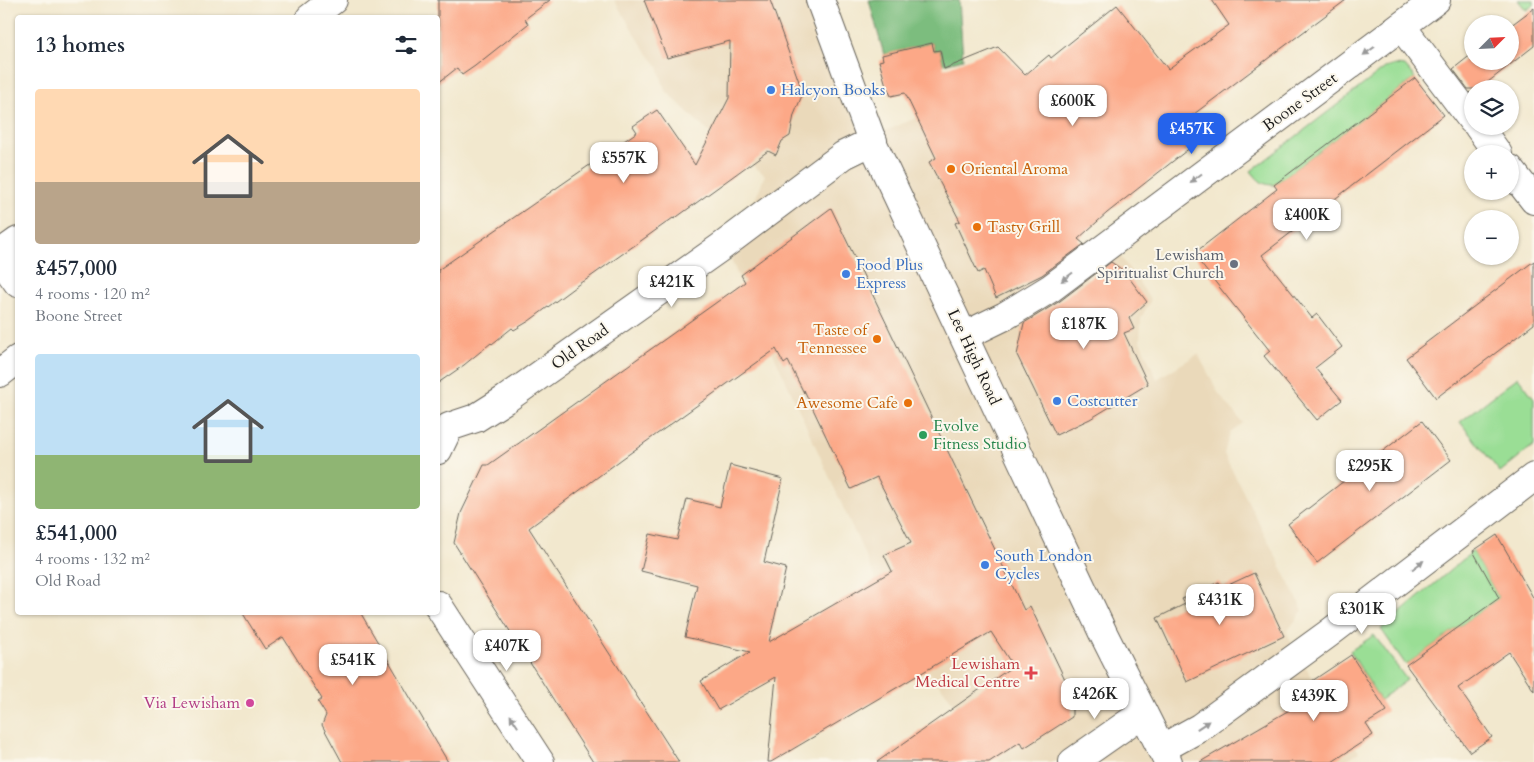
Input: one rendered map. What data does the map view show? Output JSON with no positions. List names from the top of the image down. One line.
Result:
{"streets":{"main road":["Boone Street","Old Road","Lee High Road"]},"crossings":[["Boone Street","Lee High Road"],["Old Road","Lee High Road"]],"one_way":["Boone Street"],"places":{"other":["Halcyon Books","Oriental Aroma","Tasty Grill","Lewisham Spiritualist Church","Food Plus Express","Taste of Tennessee","Costcutter","Awesome Cafe","Evolve Fitness Studio","South London Cycles","Via Lewisham"],"health":["Lewisham Medical Centre"]},"north":"top right","page":{"map_buttons":["+","−"],"heading":"13 homes","list":[{"name":"£457,000","note":"4 rooms · 120 m² · Boone Street"},{"name":"£541,000","note":"4 rooms · 132 m² · Old Road"}],"price":["£600K","£457K","£557K","£400K","£421K","£187K","£295K","£431K","£301K","£407K","£541K","£426K","£439K"]}}
